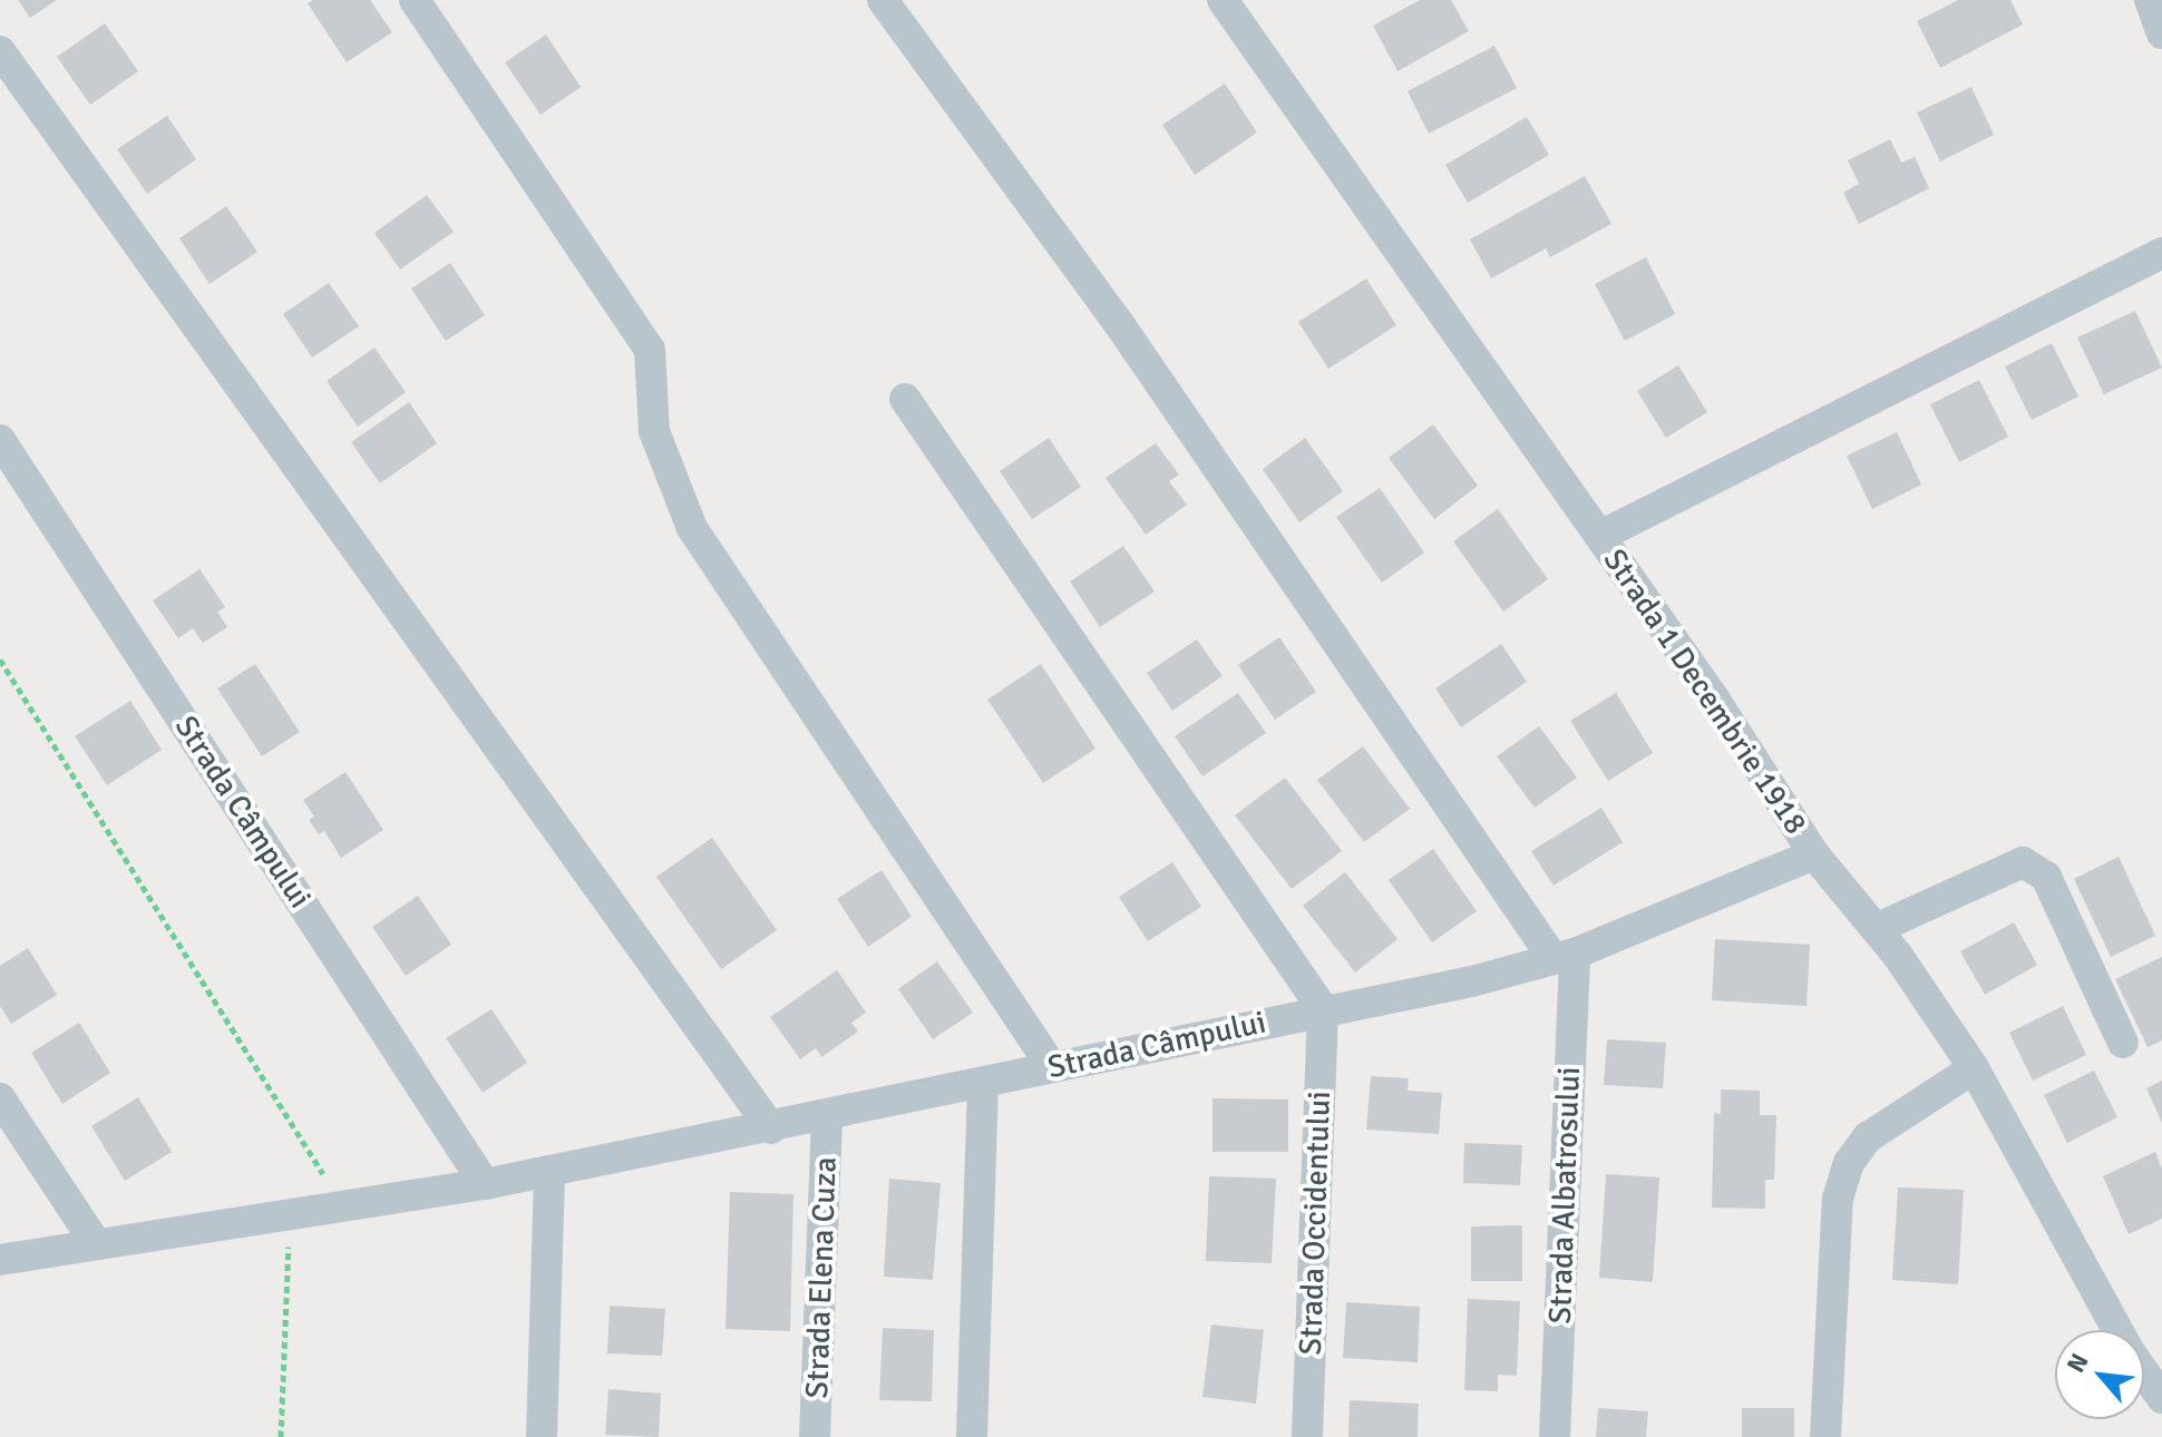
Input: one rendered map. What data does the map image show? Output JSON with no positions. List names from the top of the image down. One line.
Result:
{"streets":{"street":["Strada 1 Decembrie 1918","Strada Câmpului","Strada Albatrosului","Strada Occidentului","Strada Elena Cuza"]},"crossings":[["Strada 1 Decembrie 1918","Strada Câmpului"],["Strada Câmpului","Strada Albatrosului"],["Strada Câmpului","Strada Occidentului"],["Strada Câmpului","Strada Elena Cuza"]],"north":"top left"}
